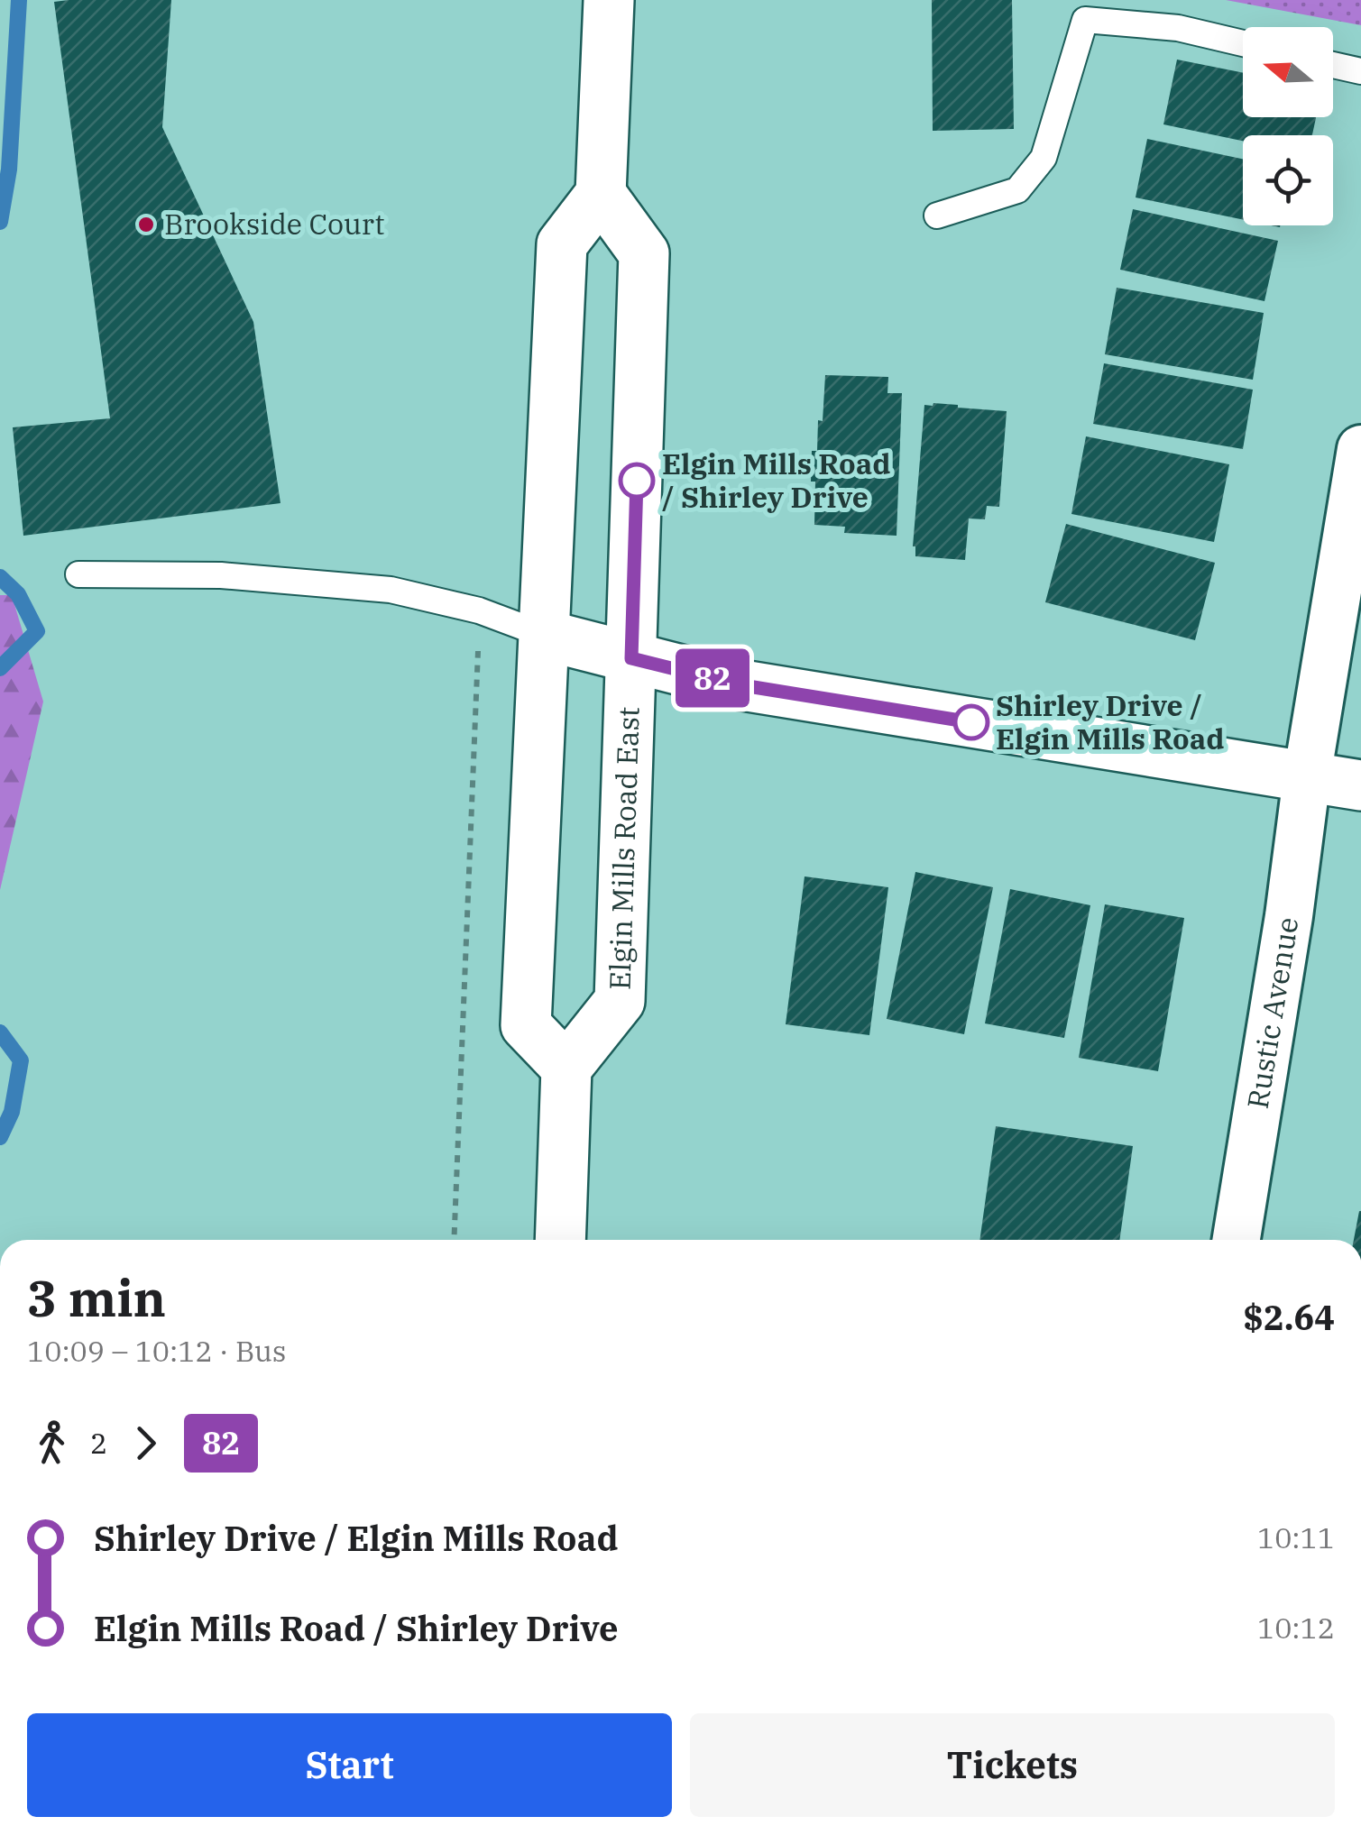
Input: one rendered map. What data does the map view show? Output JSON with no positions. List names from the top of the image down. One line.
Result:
{"streets":{"main road":["Elgin Mills Road East"],"street":["Rustic Avenue"]},"places":["Brookside Court","Elgin Mills Road / Shirley Drive","Shirley Drive / Elgin Mills Road"],"lines":["bus line 82"],"north":"left","page":{"on_map":"82","heading":["3 min","10:09 – 10:12 · Bus","$2.64"],"legs":["2","82"],"list":[{"name":"Shirley Drive / Elgin Mills Road","value":"10:11"},{"name":"Elgin Mills Road / Shirley Drive","value":"10:12"}],"buttons":["Start","Tickets"]}}
